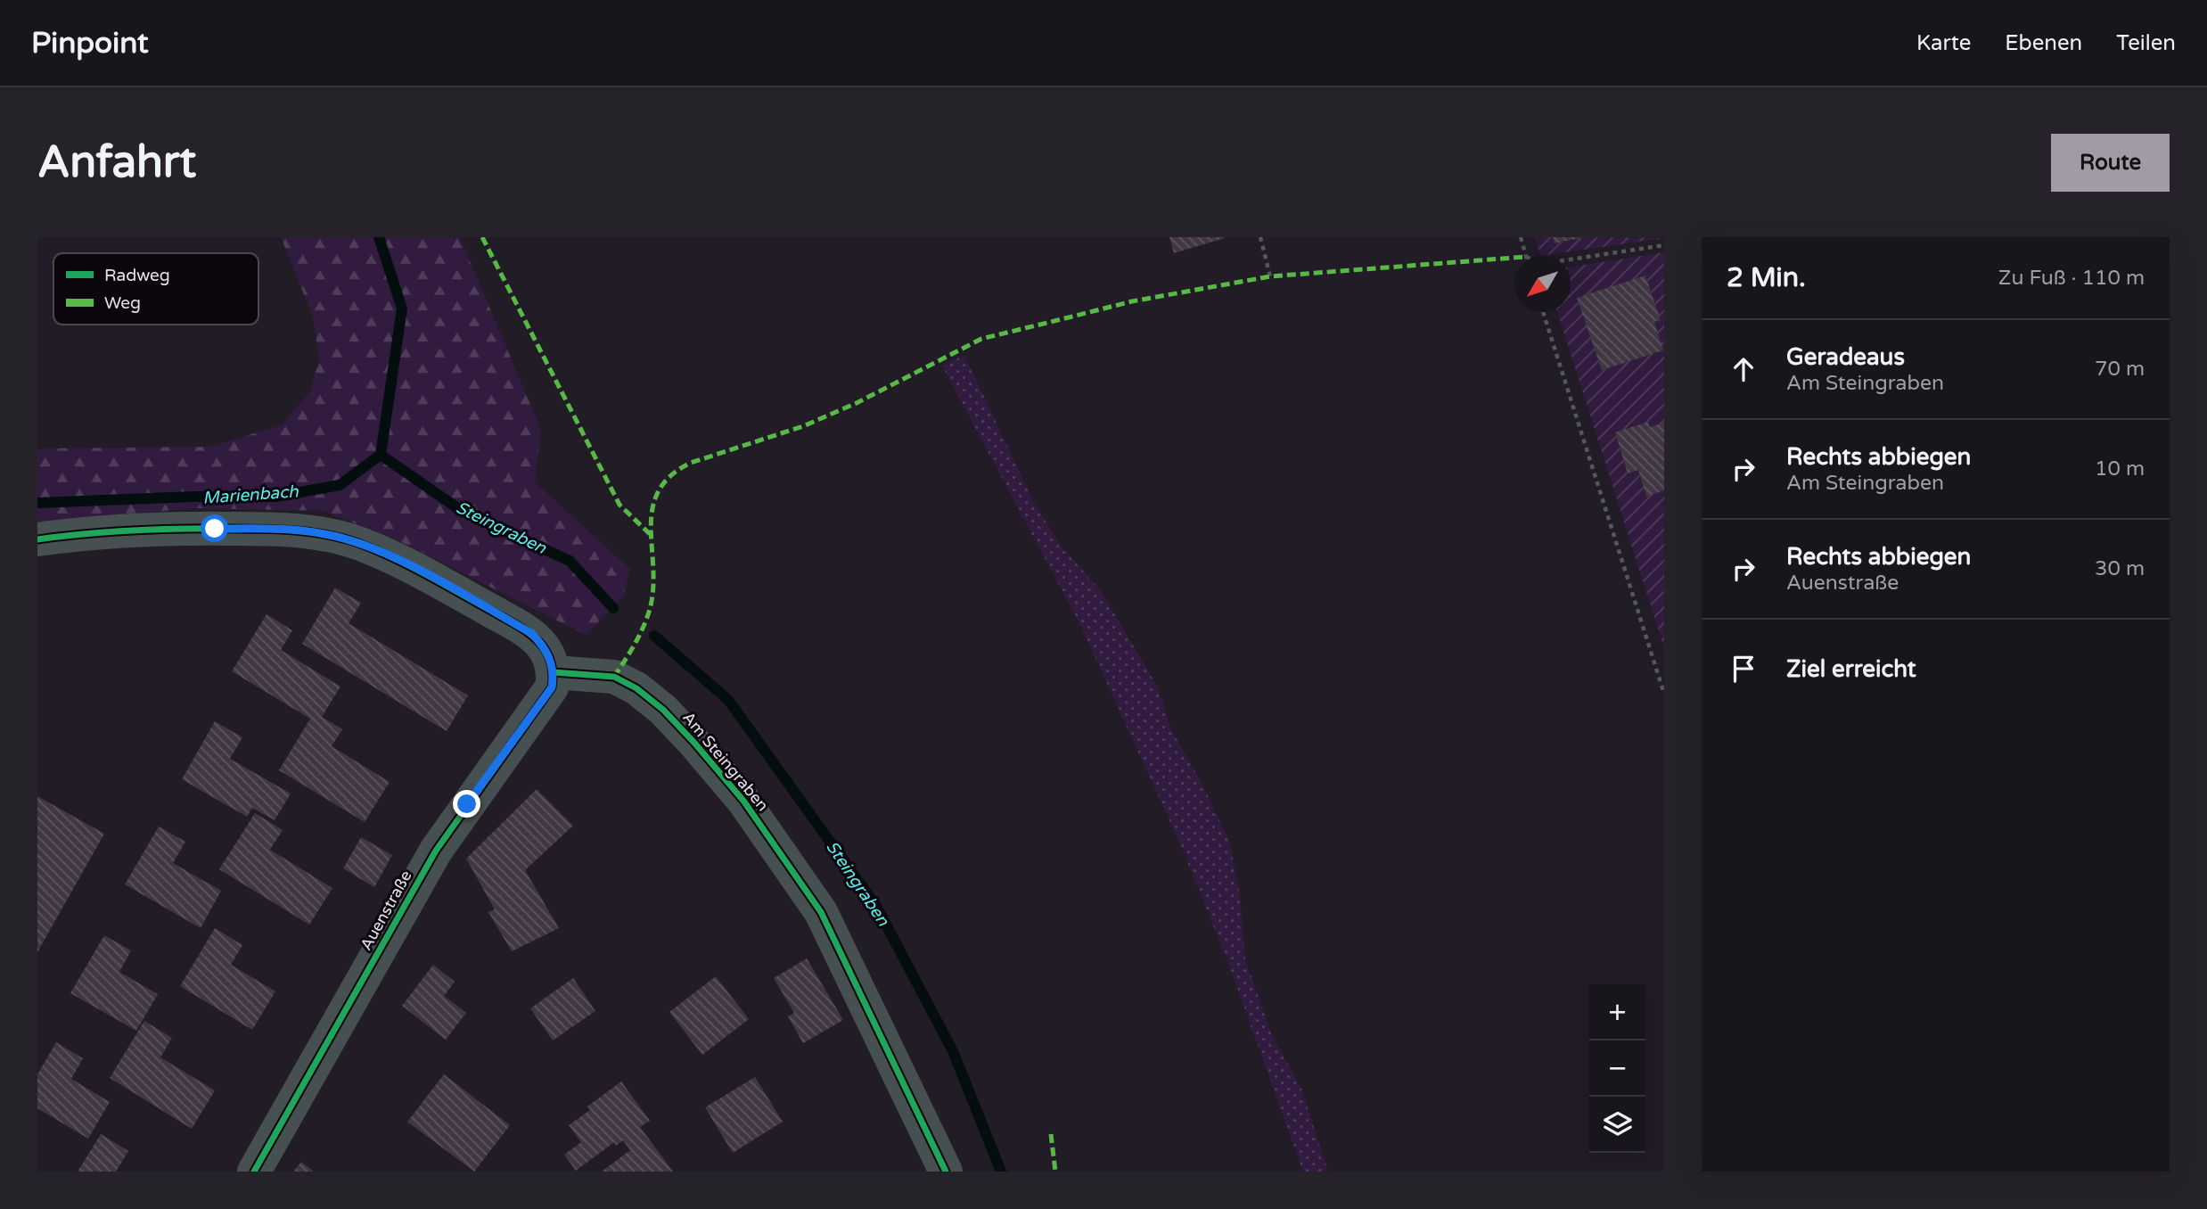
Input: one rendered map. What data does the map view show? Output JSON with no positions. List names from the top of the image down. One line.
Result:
{"streets":{"street":["Am Steingraben","Auenstraße"]},"crossings":[["Am Steingraben","Auenstraße"]],"water":["Marienbach","Steingraben"],"legend":["Radweg","Weg"],"north":"bottom left","page":{"header":"Pinpoint","nav":["Karte","Ebenen","Teilen"],"buttons":"Route","title":"Anfahrt","heading":["2 Min.","Zu Fuß · 110 m"],"list":[["Geradeaus","Am Steingraben","70 m"],["Rechts abbiegen","Am Steingraben","10 m"],["Rechts abbiegen","Auenstraße","30 m"],"Ziel erreicht"],"map_buttons":["+","−"]}}
